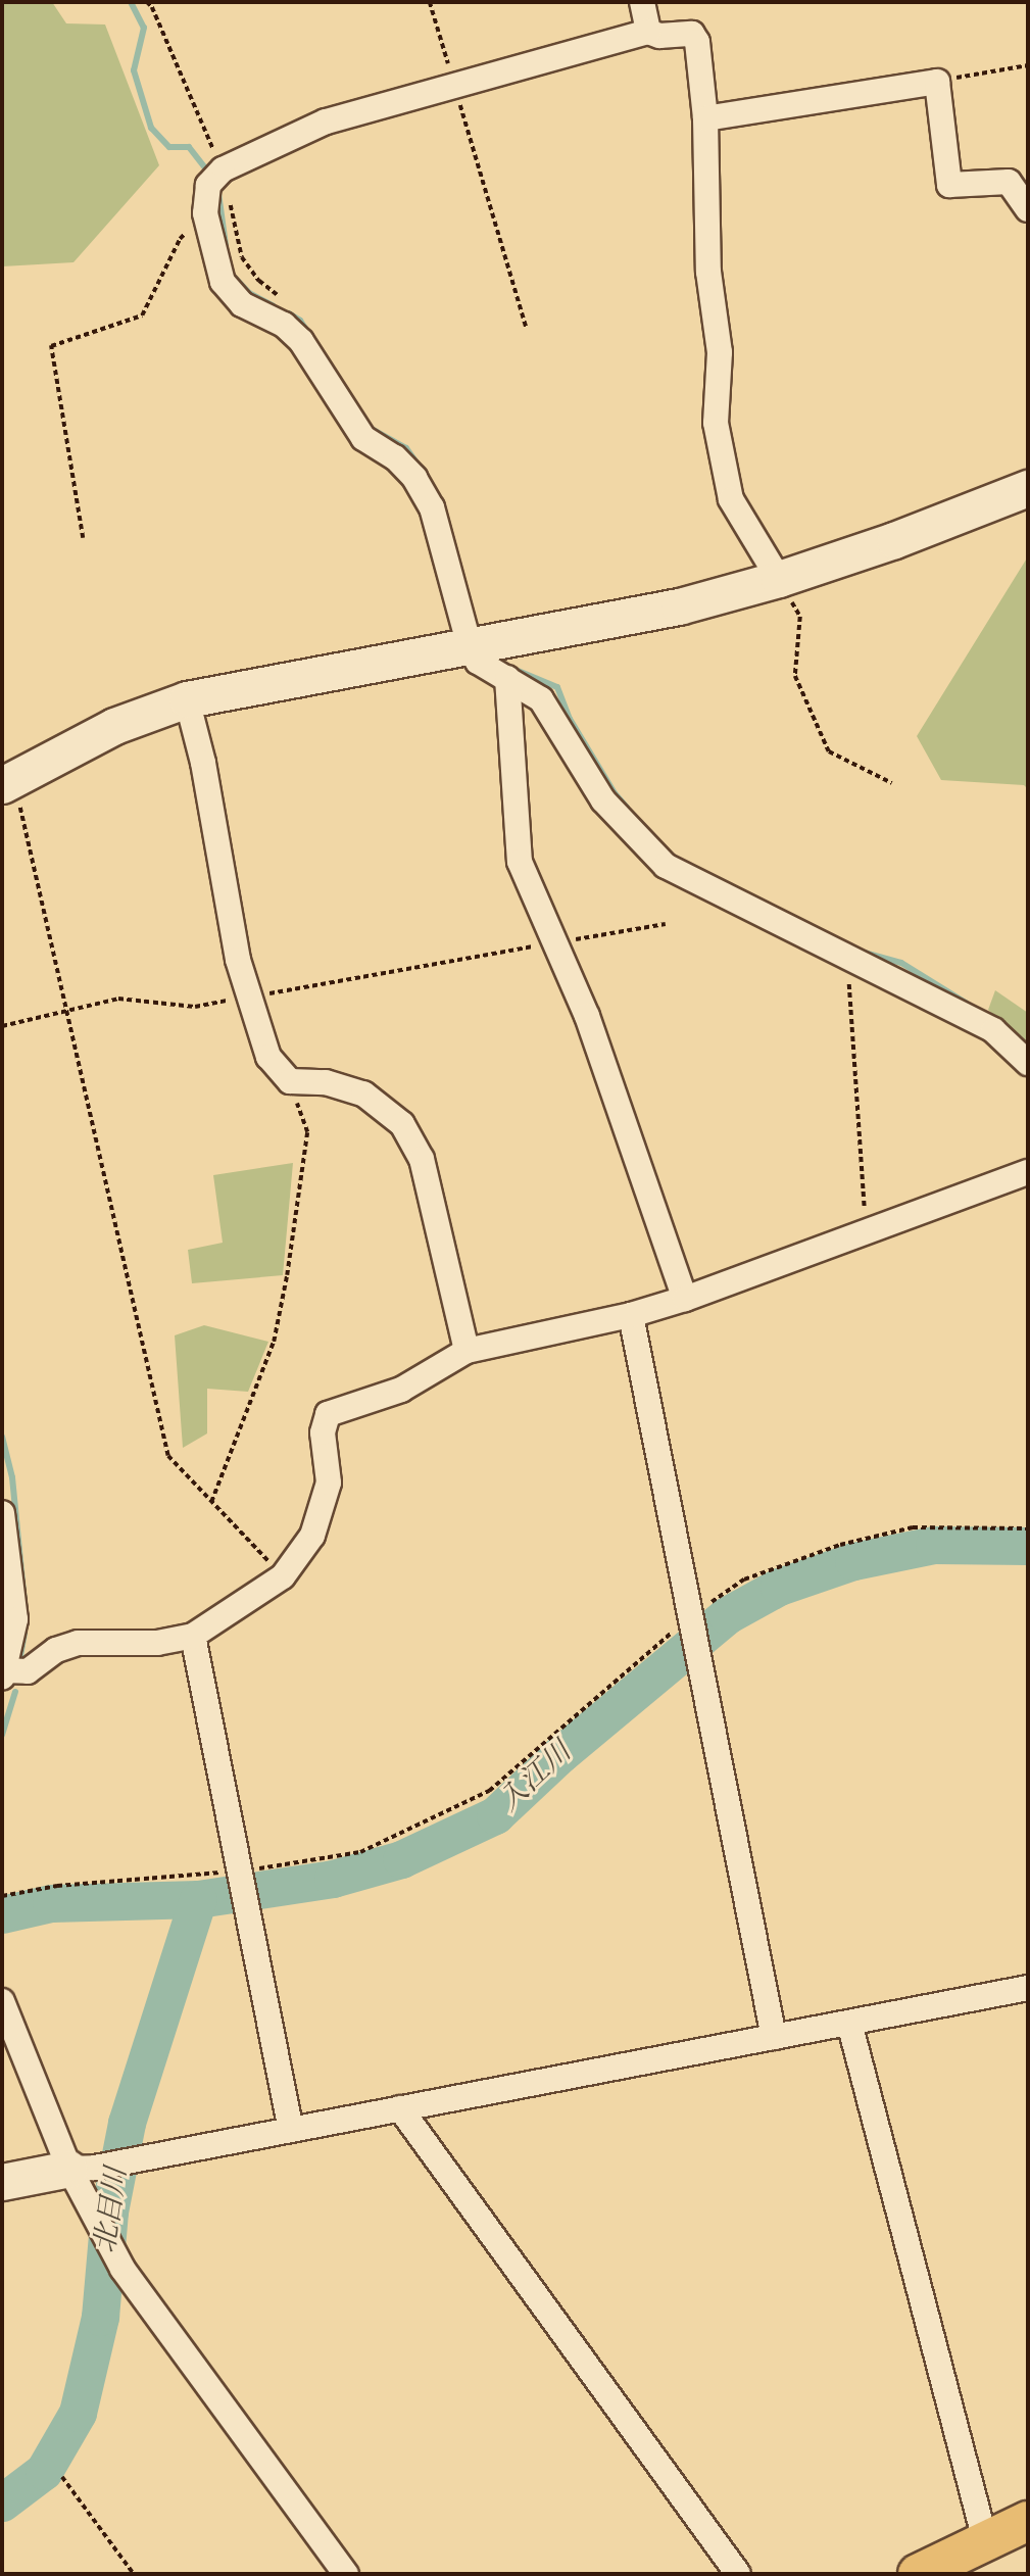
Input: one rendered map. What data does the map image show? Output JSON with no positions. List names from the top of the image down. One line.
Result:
{"water":["入江川","北目川"]}
